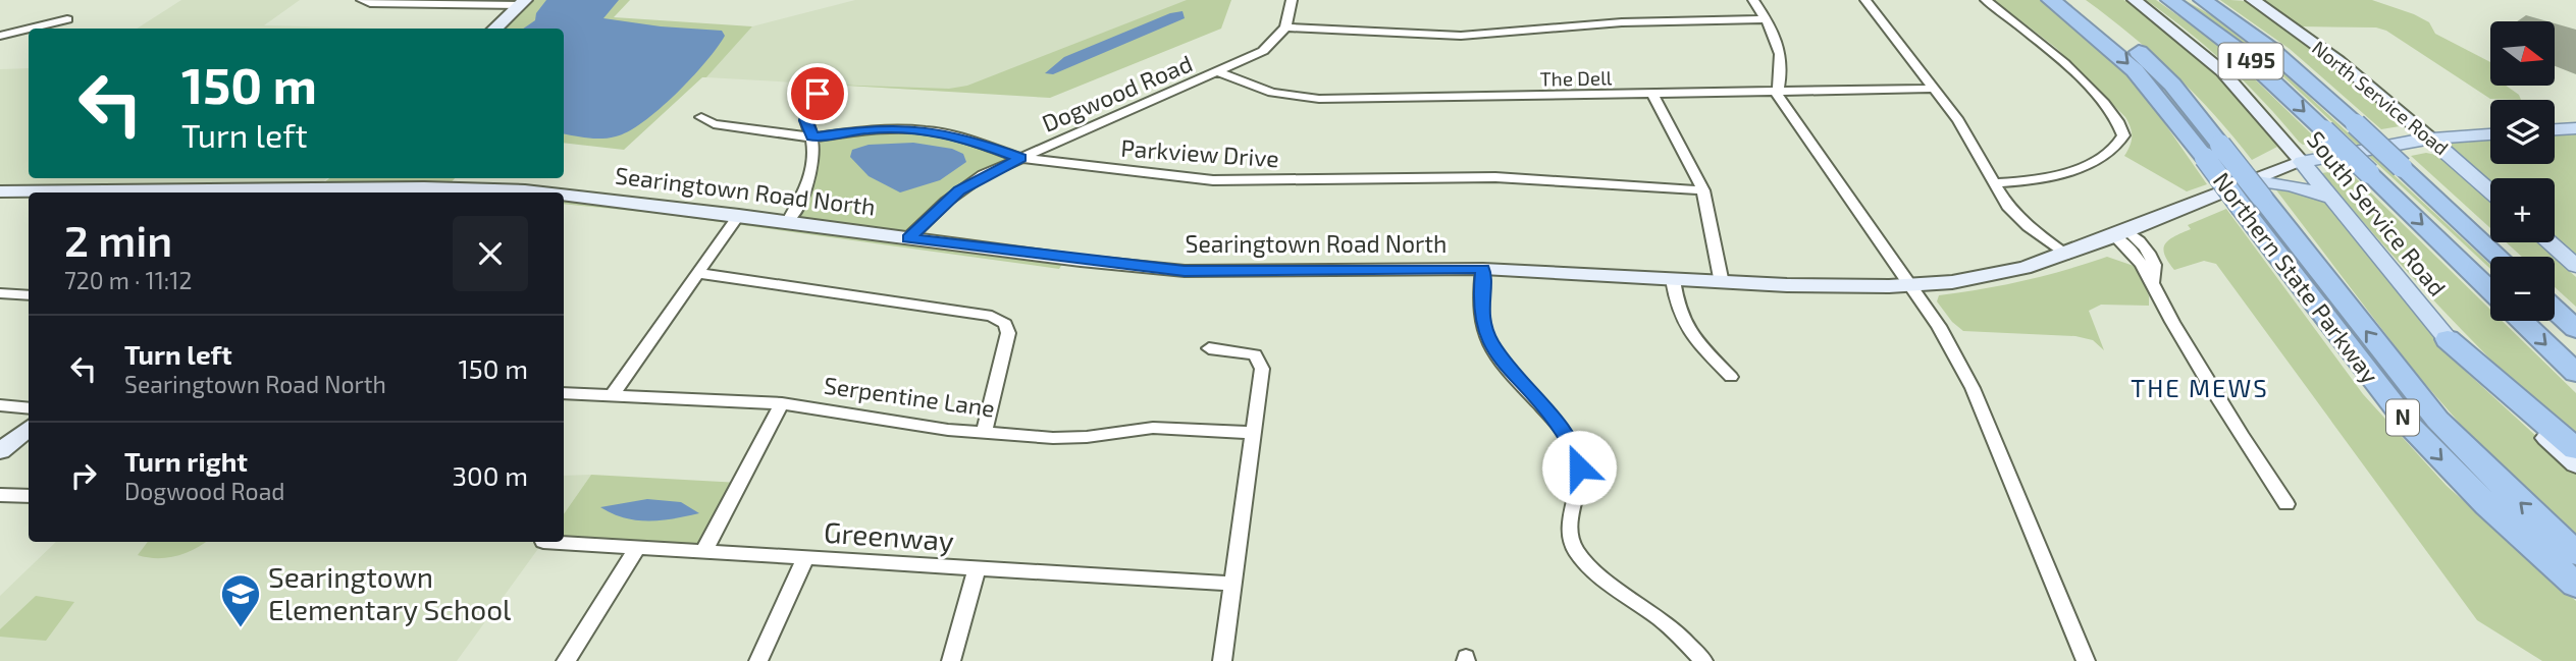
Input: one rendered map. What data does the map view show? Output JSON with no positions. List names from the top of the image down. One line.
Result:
{"streets":{"highway":["I 495","Northern State Parkway","N"],"main road":["North Service Road","Searingtown Road North","South Service Road"],"street":["The Dell","Dogwood Road","Parkview Drive","Serpentine Lane","Greenway"]},"crossings":[["The Dell","Dogwood Road"],["Dogwood Road","Parkview Drive"],["Dogwood Road","Searingtown Road North"],["Searingtown Road North","South Service Road"]],"districts":["THE MEWS"],"places":{"school or university":["Searingtown Elementary School"]},"north":"right","page":{"map_buttons":["+","−"],"turn":["150 m","Turn left"],"heading":["2 min","720 m · 11:12"],"list":[{"name":"Turn left","note":"Searingtown Road North","value":"150 m"},{"name":"Turn right","note":"Dogwood Road","value":"300 m"}]}}
